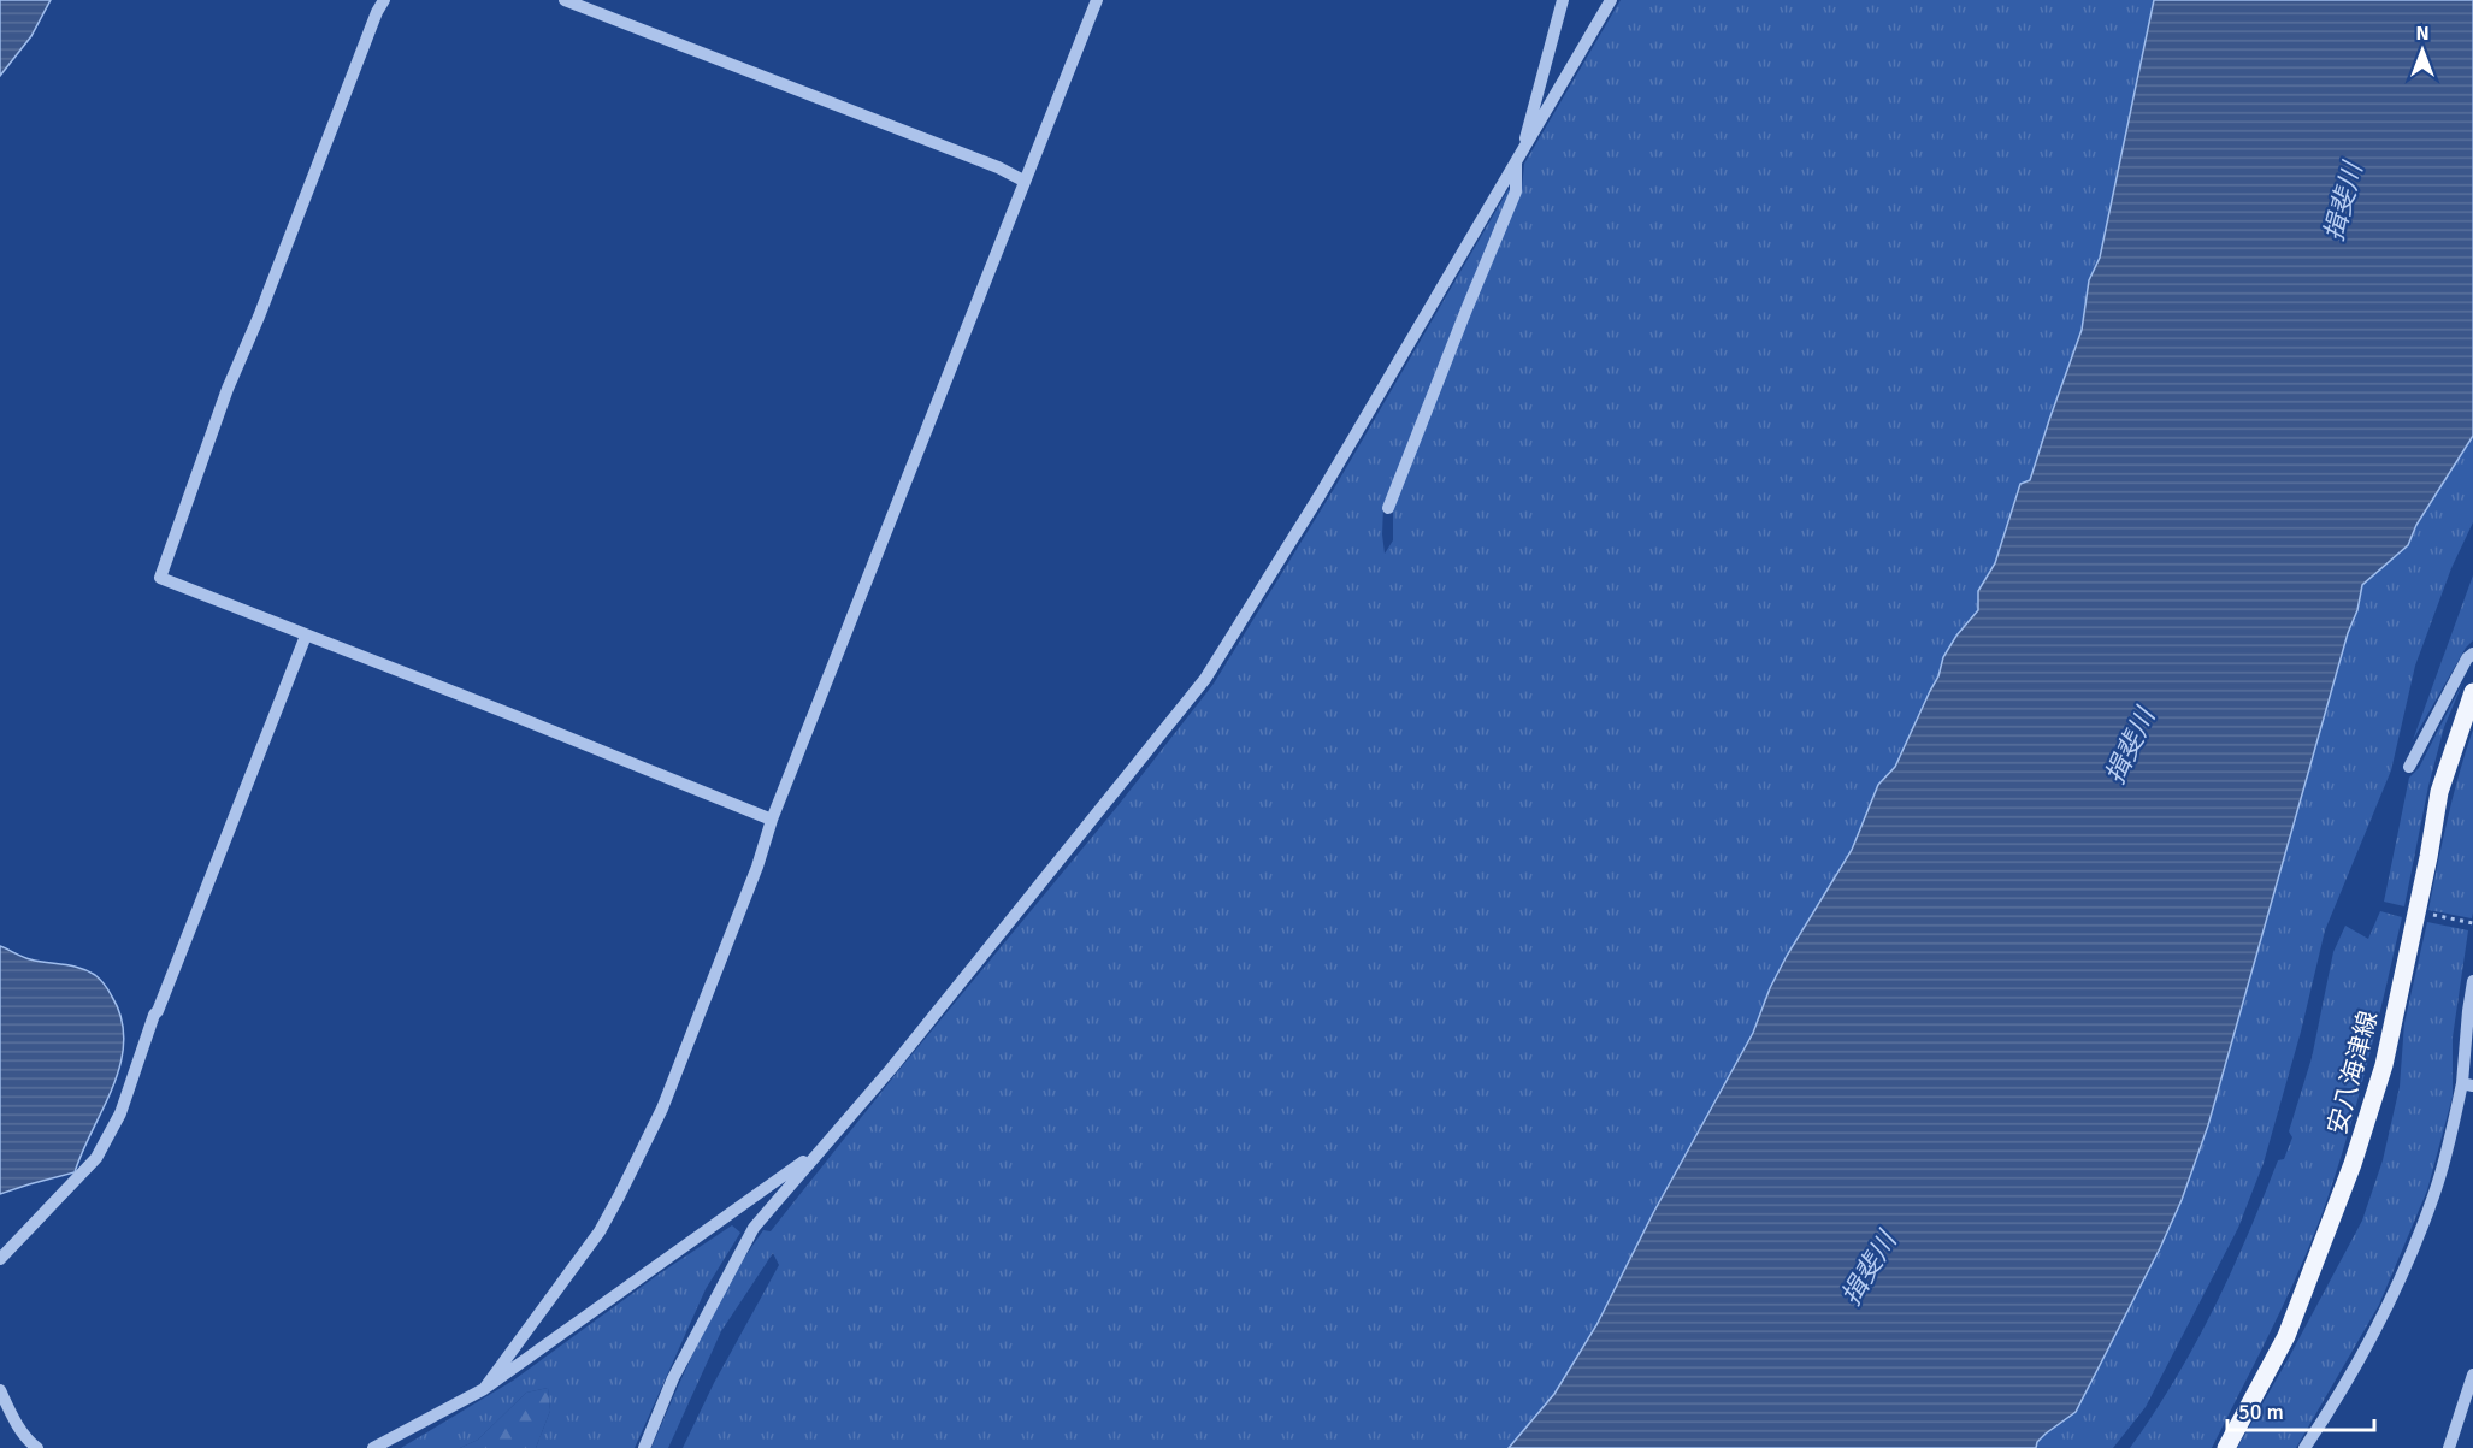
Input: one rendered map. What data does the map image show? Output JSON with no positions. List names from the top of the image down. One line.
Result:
{"streets":{"main road":["安八海津線"]},"water":["揖斐川"],"scale_bar":"50 m","north":"top"}
